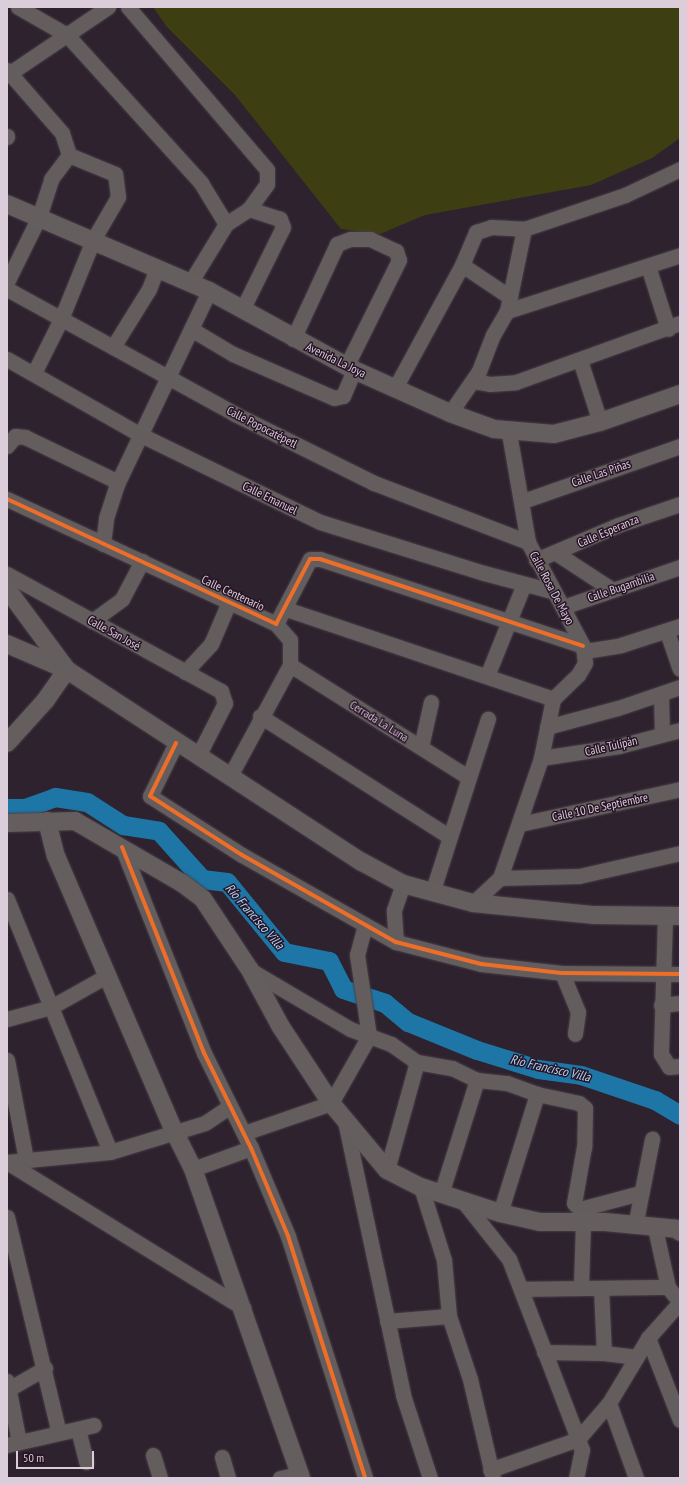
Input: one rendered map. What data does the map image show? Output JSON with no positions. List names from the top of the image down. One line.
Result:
{"streets":{"main road":["Avenida La Joya"],"street":["Calle Popocatépetl","Calle Las Piñas","Calle Emanuel","Calle Esperanza","Calle Bugambilia","Calle Rosa De Mayo","Calle Centenario","Calle San José","Cerrada La Luna","Calle Tulipán","Calle 10 De Septiembre"]},"crossings":[["Avenida La Joya","Calle Rosa De Mayo"],["Calle Popocatépetl","Calle Rosa De Mayo"],["Calle Las Piñas","Calle Rosa De Mayo"],["Calle Emanuel","Calle Rosa De Mayo"],["Calle Esperanza","Calle Rosa De Mayo"],["Calle Bugambilia","Calle Rosa De Mayo"]],"water":["Río Francisco Villa"],"scale_bar":"50 m"}
